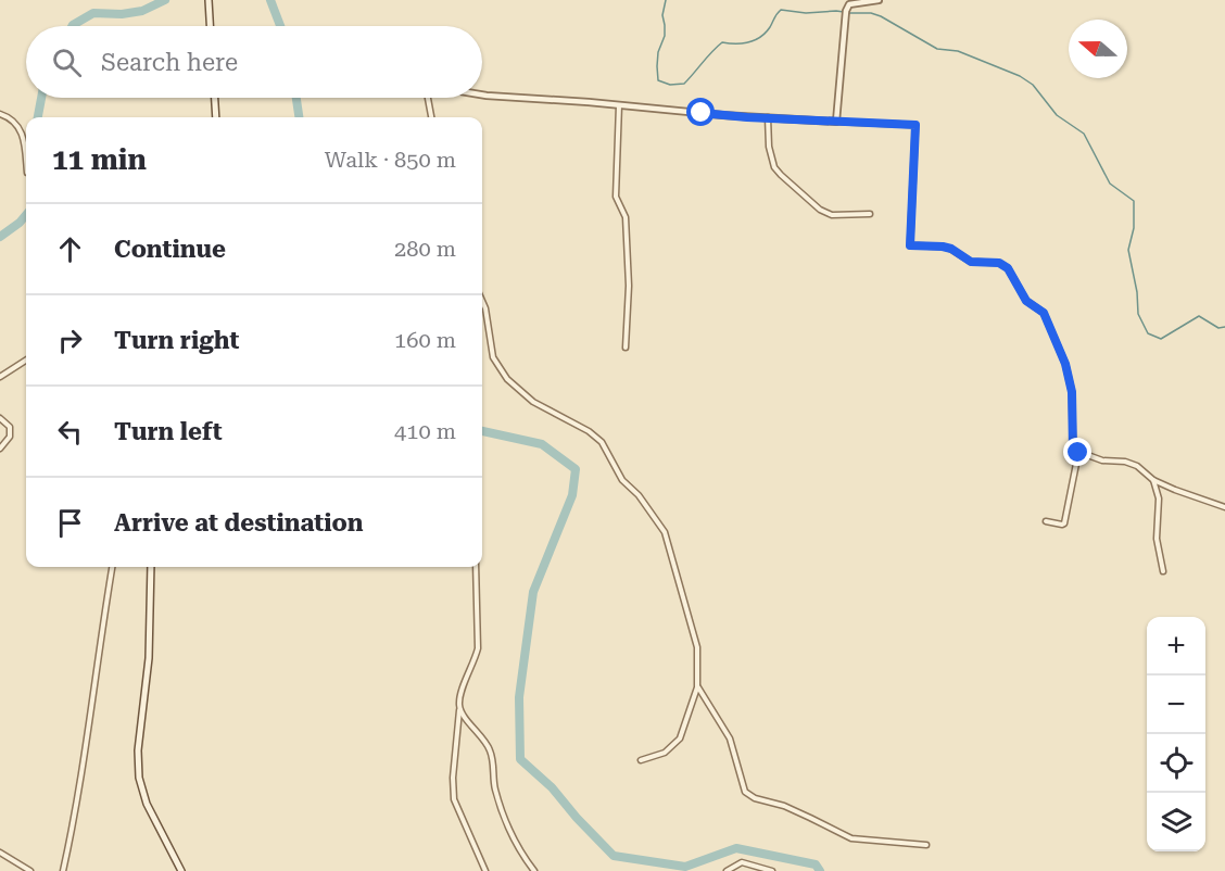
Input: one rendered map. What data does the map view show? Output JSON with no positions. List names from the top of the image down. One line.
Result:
{"north":"left","page":{"search":"Search here","heading":["11 min","Walk · 850 m"],"list":[["Continue","280 m"],["Turn right","160 m"],["Turn left","410 m"],"Arrive at destination"],"map_buttons":["+","−"]}}
